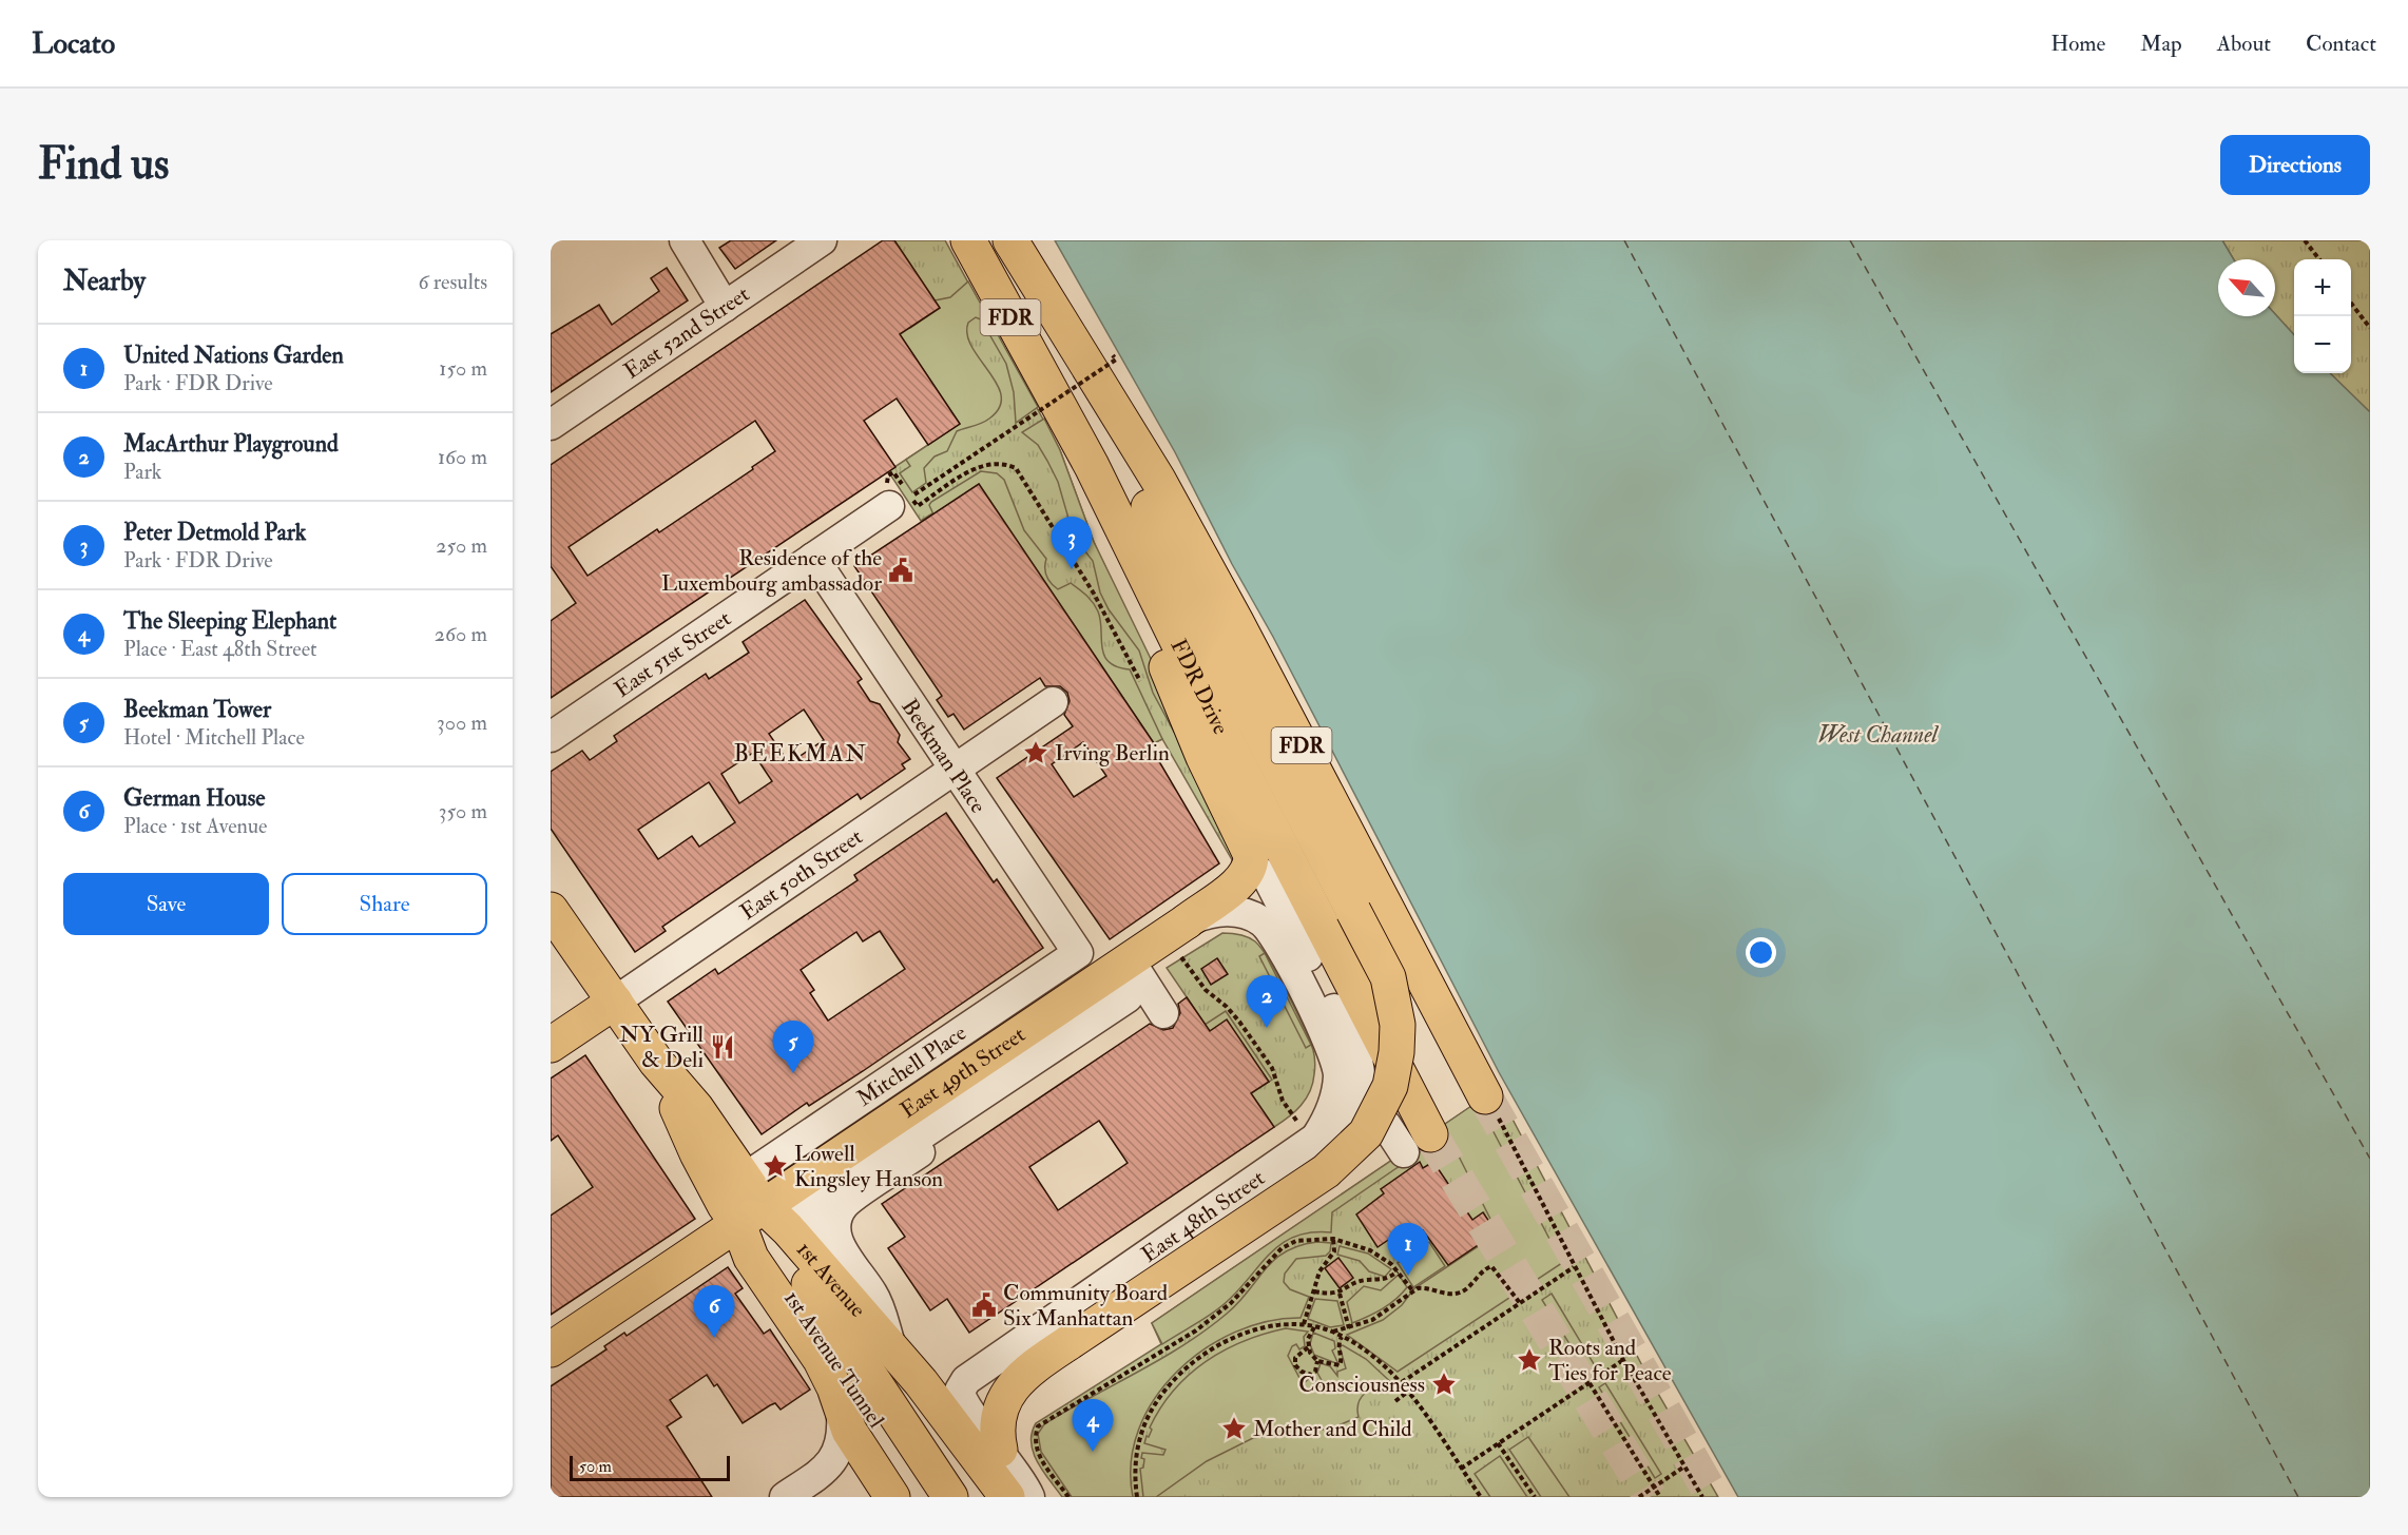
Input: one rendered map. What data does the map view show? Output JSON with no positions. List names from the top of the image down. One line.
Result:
{"streets":{"main road":["FDR","FDR Drive","East 50th Street","East 49th Street","1st Avenue","1st Avenue Tunnel"],"street":["East 52nd Street","East 51st Street","Beekman Place","Mitchell Place","East 48th Street"]},"crossings":[["East 51st Street","Beekman Place"],["Beekman Place","East 50th Street"],["Beekman Place","Mitchell Place"],["East 50th Street","1st Avenue"],["Mitchell Place","1st Avenue"],["East 49th Street","1st Avenue"],["East 49th Street","1st Avenue Tunnel"],["1st Avenue","1st Avenue Tunnel"]],"districts":["BEEKMAN"],"water":["West Channel"],"places":{"public building":["Residence of the Luxembourg ambassador","Community Board Six Manhattan"],"place":["Irving Berlin","Lowell Kingsley Hanson","Roots and Ties for Peace","Consciousness","Mother and Child"],"restaurant":["NY Grill & Deli"]},"scale_bar":"50 m","north":"top left","page":{"header":"Locato","nav":["Home","Map","About","Contact"],"buttons":["Directions",["Save","Share"]],"title":"Find us","heading":["Nearby","6 results"],"map_buttons":["+","−"],"list":[{"mark":"1","name":"United Nations Garden","note":"Park · FDR Drive","value":"150 m"},{"mark":"2","name":"MacArthur Playground","note":"Park","value":"160 m"},{"mark":"3","name":"Peter Detmold Park","note":"Park · FDR Drive","value":"250 m"},{"mark":"4","name":"The Sleeping Elephant","note":"Place · East 48th Street","value":"260 m"},{"mark":"5","name":"Beekman Tower","note":"Hotel · Mitchell Place","value":"300 m"},{"mark":"6","name":"German House","note":"Place · 1st Avenue","value":"350 m"}],"pins":["3","2","5","1","6","4"],"scale":"50 m"}}
